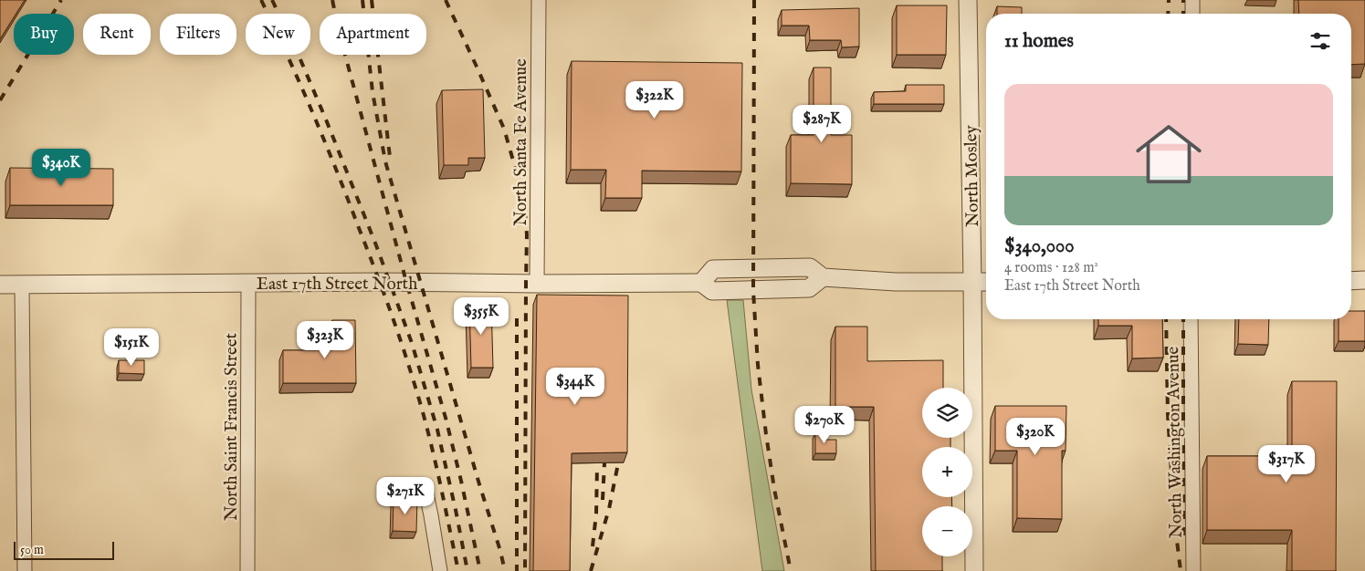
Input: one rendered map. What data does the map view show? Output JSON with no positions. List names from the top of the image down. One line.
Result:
{"streets":{"street":["North Santa Fe Avenue","North Mosley","East 17th Street North","North Saint Francis Street","North Washington Avenue"]},"crossings":[["North Santa Fe Avenue","East 17th Street North"],["East 17th Street North","North Saint Francis Street"]],"scale_bar":"50 m","page":{"chip":["Buy","Rent","Filters","New","Apartment"],"heading":"11 homes","list":[{"name":"$340,000","note":"4 rooms · 128 m² · East 17th Street North"}],"price":["$322K","$287K","$340K","$355K","$323K","$151K","$344K","$270K","$320K","$317K","$271K"],"map_buttons":["+","−"],"scale":"50 m"}}
